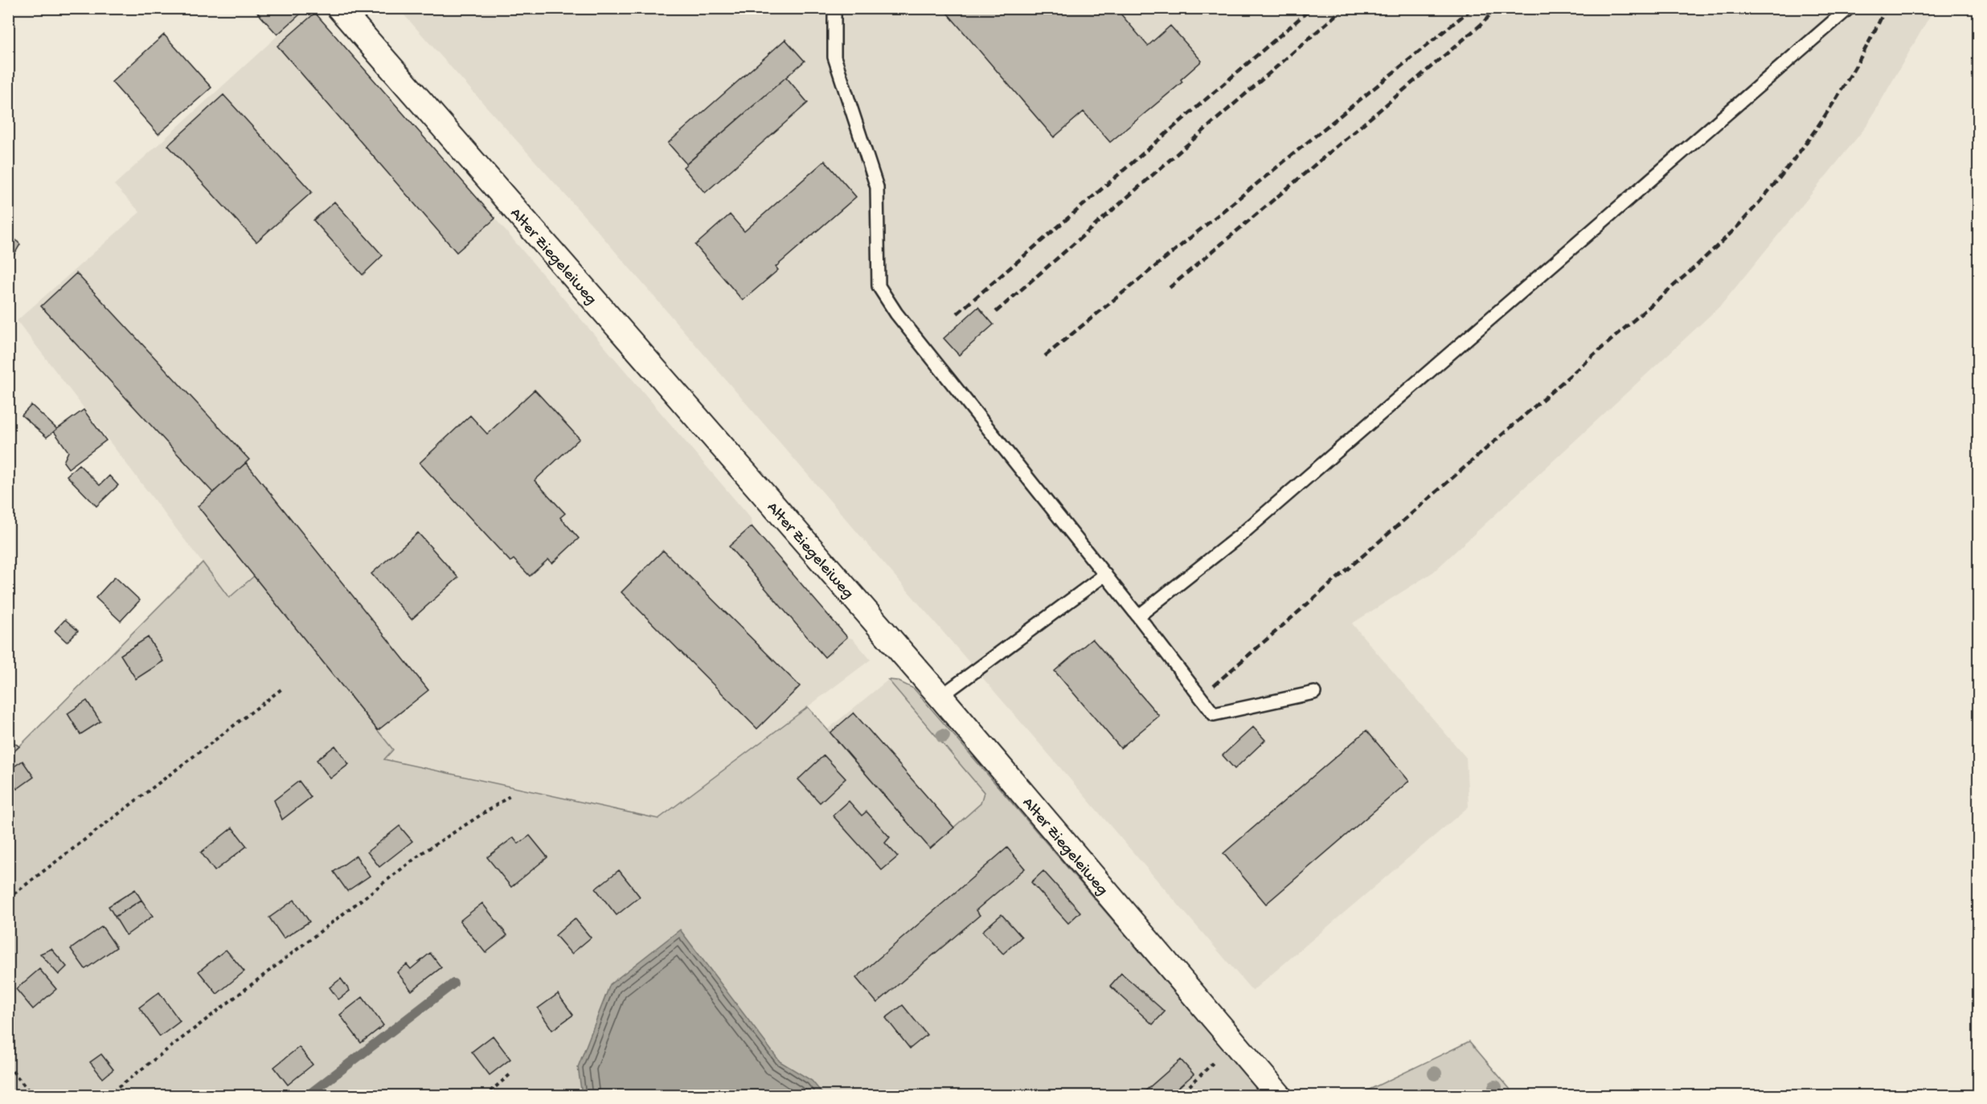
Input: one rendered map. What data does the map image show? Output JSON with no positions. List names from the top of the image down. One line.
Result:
{"streets":{"street":["Alter Ziegeleiweg"]}}
